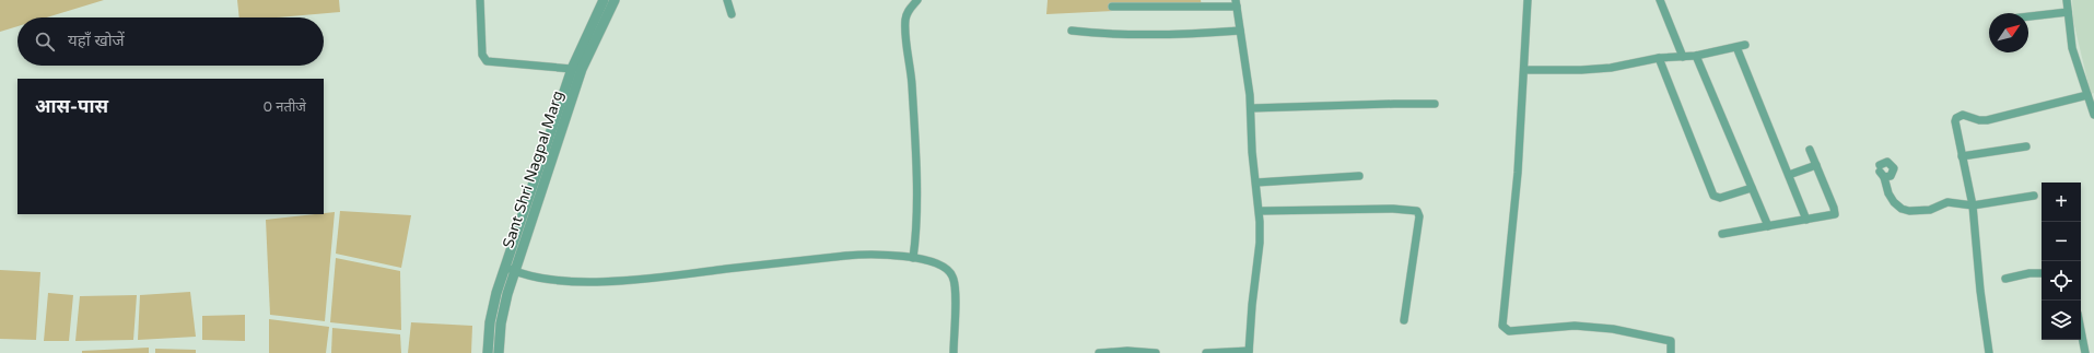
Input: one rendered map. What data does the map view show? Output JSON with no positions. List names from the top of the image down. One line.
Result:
{"streets":{"street":["Sant Shri Nagpal Marg"]},"north":"top right","page":{"search":"यहाँ खोजें","heading":["आस-पास","0 नतीजे"],"map_buttons":["+","−"]}}
